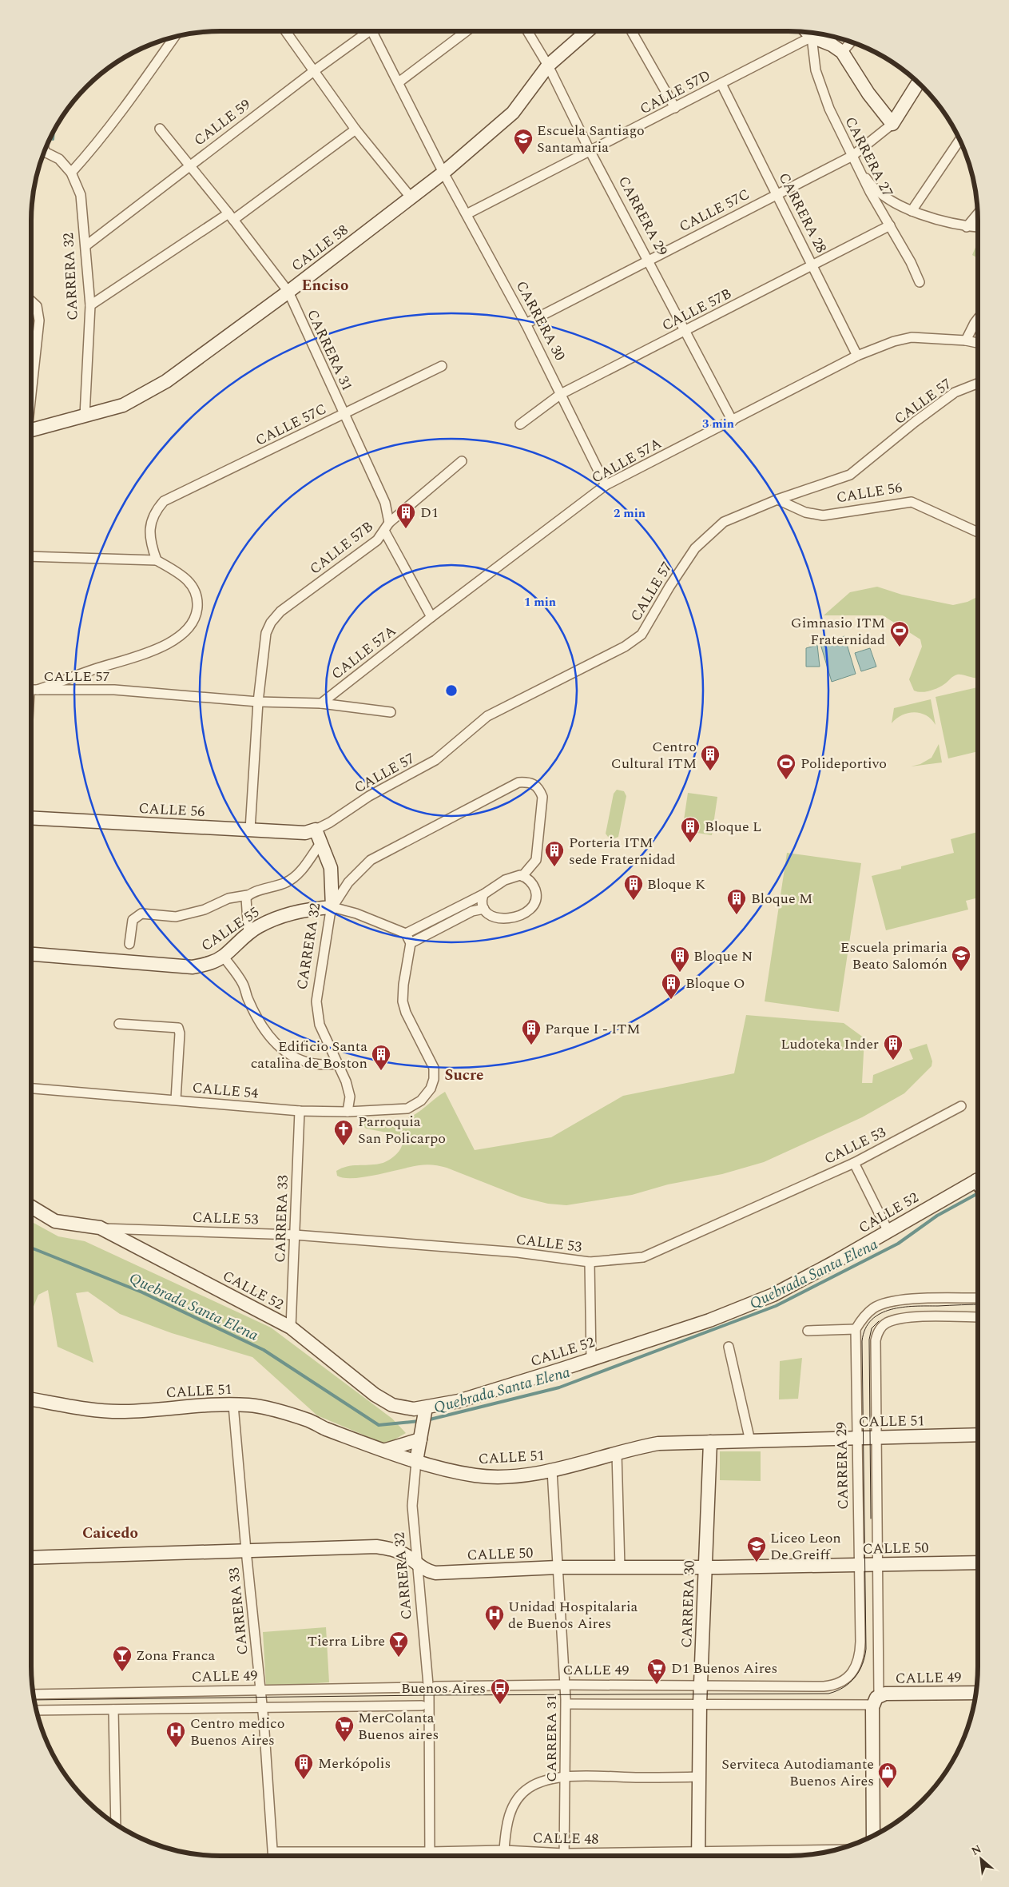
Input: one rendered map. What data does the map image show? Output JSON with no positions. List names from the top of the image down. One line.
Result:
{"streets":{"street":["CALLE 57D","CALLE 59","CARRERA 27","CALLE 57C","CARRERA 28","CARRERA 29","CALLE 58","CARRERA 32","CALLE 57B","CARRERA 30","CARRERA 31","CALLE 57","CALLE 57A","CALLE 56","CALLE 55","CALLE 54","CALLE 53","CALLE 52","CARRERA 33","CALLE 51","CALLE 50","CALLE 49","CALLE 48"]},"crossings":[["CALLE 57D","CARRERA 27"],["CALLE 57D","CARRERA 28"],["CALLE 57D","CARRERA 29"],["CALLE 57D","CARRERA 30"],["CALLE 59","CARRERA 32"],["CALLE 59","CARRERA 31"],["CARRERA 27","CALLE 57C"],["CARRERA 27","CALLE 57B"],["CALLE 57C","CARRERA 28"],["CALLE 57C","CARRERA 29"],["CALLE 57C","CARRERA 30"],["CALLE 57C","CARRERA 31"],["CARRERA 28","CALLE 57B"],["CARRERA 28","CALLE 57A"],["CARRERA 29","CALLE 58"],["CARRERA 29","CALLE 57B"],["CARRERA 29","CALLE 57A"],["CARRERA 29","CALLE 51"],["CARRERA 29","CALLE 50"],["CARRERA 29","CALLE 49"],["CALLE 58","CARRERA 32"],["CALLE 58","CARRERA 30"],["CALLE 58","CARRERA 31"],["CARRERA 32","CALLE 57"],["CARRERA 32","CALLE 56"],["CARRERA 32","CALLE 55"],["CARRERA 32","CALLE 54"],["CARRERA 32","CALLE 52"],["CARRERA 32","CALLE 51"],["CARRERA 32","CALLE 50"],["CARRERA 32","CALLE 48"],["CALLE 57B","CARRERA 30"],["CALLE 57B","CARRERA 31"],["CALLE 57B","CALLE 57"],["CARRERA 30","CALLE 57A"],["CARRERA 30","CALLE 51"],["CARRERA 30","CALLE 50"],["CARRERA 30","CALLE 49"],["CARRERA 31","CALLE 57A"],["CARRERA 31","CALLE 51"],["CARRERA 31","CALLE 50"],["CARRERA 31","CALLE 49"],["CALLE 57","CALLE 57A"],["CALLE 57","CALLE 56"],["CALLE 54","CARRERA 33"],["CALLE 53","CALLE 52"],["CALLE 53","CARRERA 33"],["CALLE 52","CARRERA 33"],["CARRERA 33","CALLE 51"],["CARRERA 33","CALLE 50"],["CARRERA 33","CALLE 49"],["CARRERA 33","CALLE 48"]],"districts":["Enciso","Sucre","Caicedo"],"water":["Quebrada Santa Elena"],"places":{"school or university":["Escuela Santiago Santamaria","Escuela primaria Beato Salomón","Liceo Leon De Greiff"],"building":["D1","Centro Cultural ITM","Bloque L","Porteria ITM sede Fraternidad","Bloque K","Bloque M","Bloque N","Bloque O","Parque I - ITM","Ludoteka Inder","Edificio Santa catalina de Boston","Merkópolis"],"sports":["Gimnasio ITM Fraternidad","Polideportivo"],"church":["Parroquia San Policarpo"],"hospital":["Unidad Hospitalaria de Buenos Aires","Centro medico Buenos Aires"],"bar":["Tierra Libre","Zona Franca"],"supermarket":["D1 Buenos Aires","MerColanta Buenos aires"],"bus stop":["Buenos Aires"],"shop":["Serviteca Autodiamante Buenos Aires"]},"north":"top left","rings":["3 min","2 min","1 min"]}
